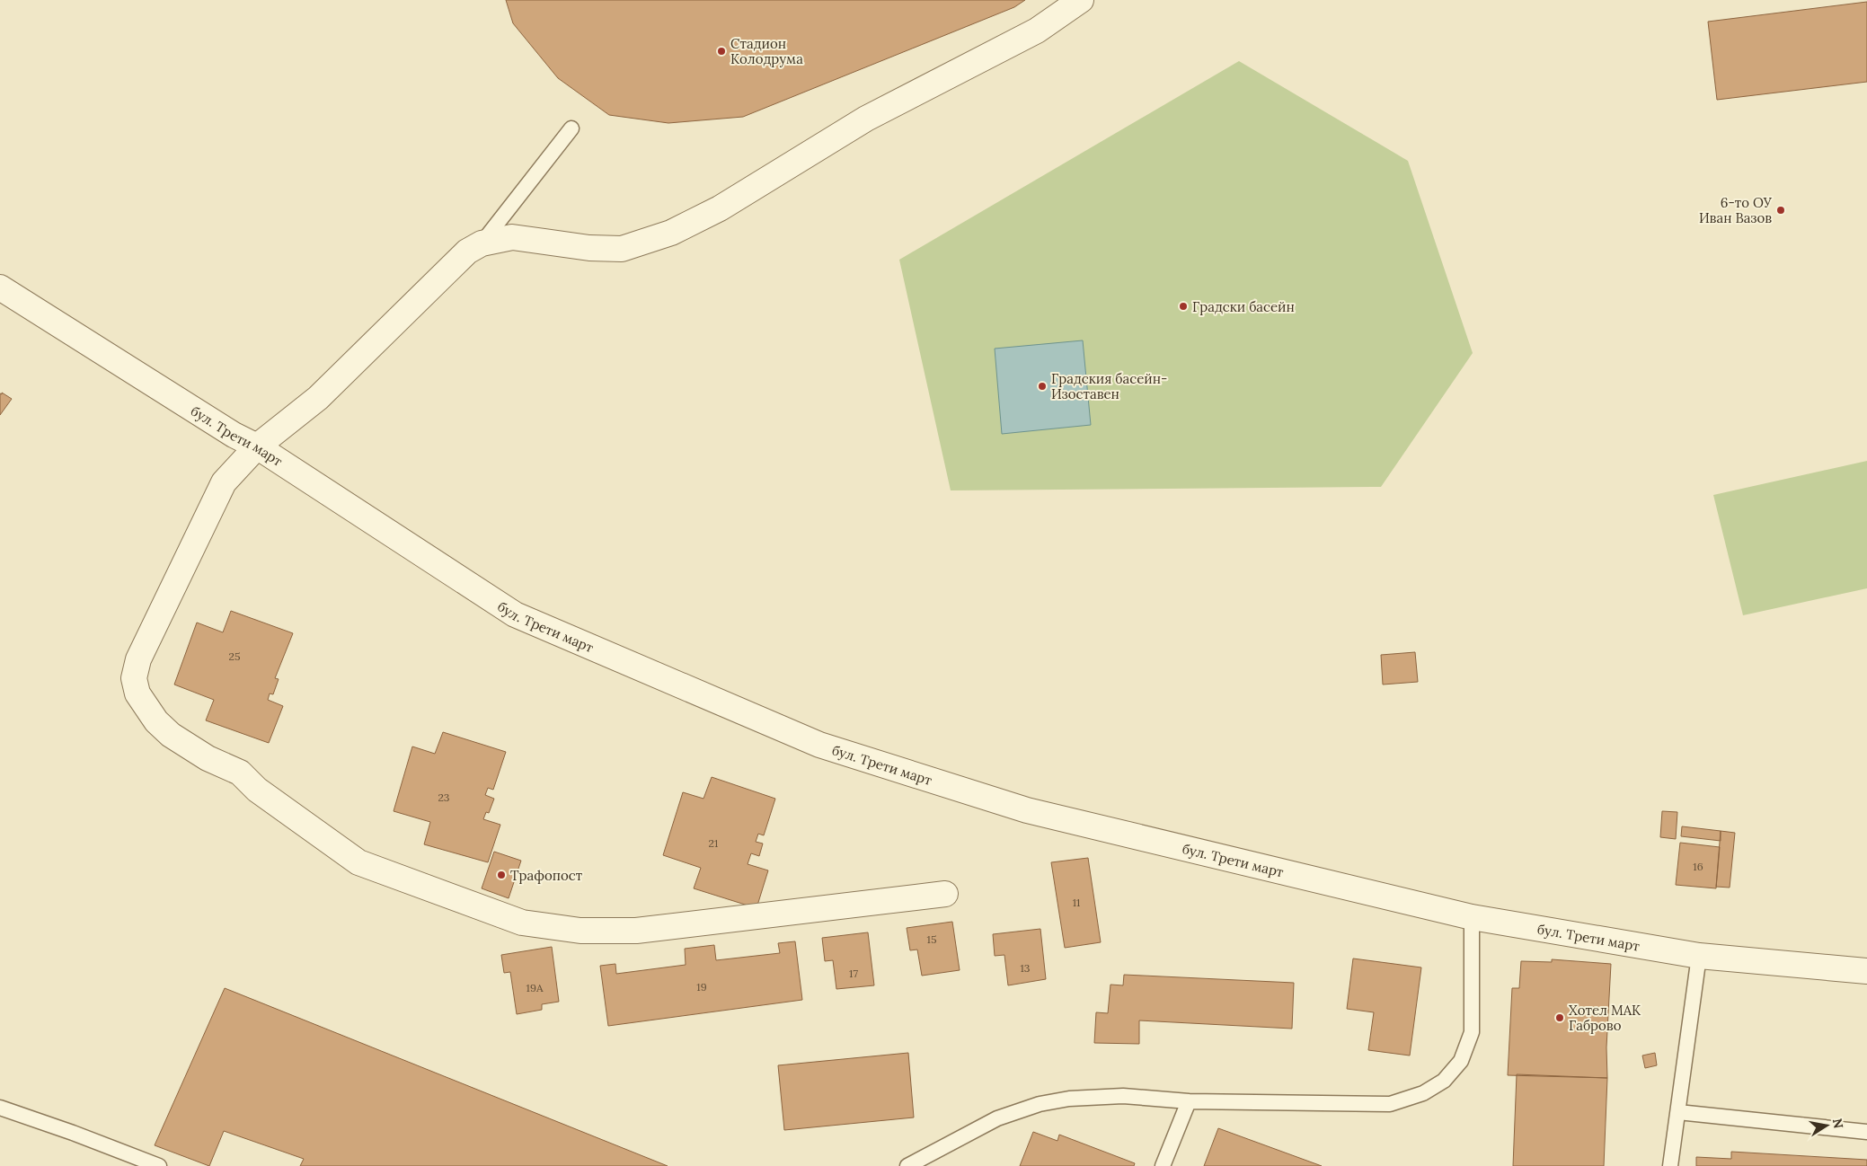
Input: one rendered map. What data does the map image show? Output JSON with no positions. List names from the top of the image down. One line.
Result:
{"streets":{"street":["бул. Трети март"]},"places":["Стадион Колодрума","6-то ОУ Иван Вазов","Градски басейн","Градския басейн- Изоставен","Трафопост","Хотел МАК Габрово"],"house_numbers":["25","23","21","16","11","15","13","17","19","19А"],"north":"right"}
